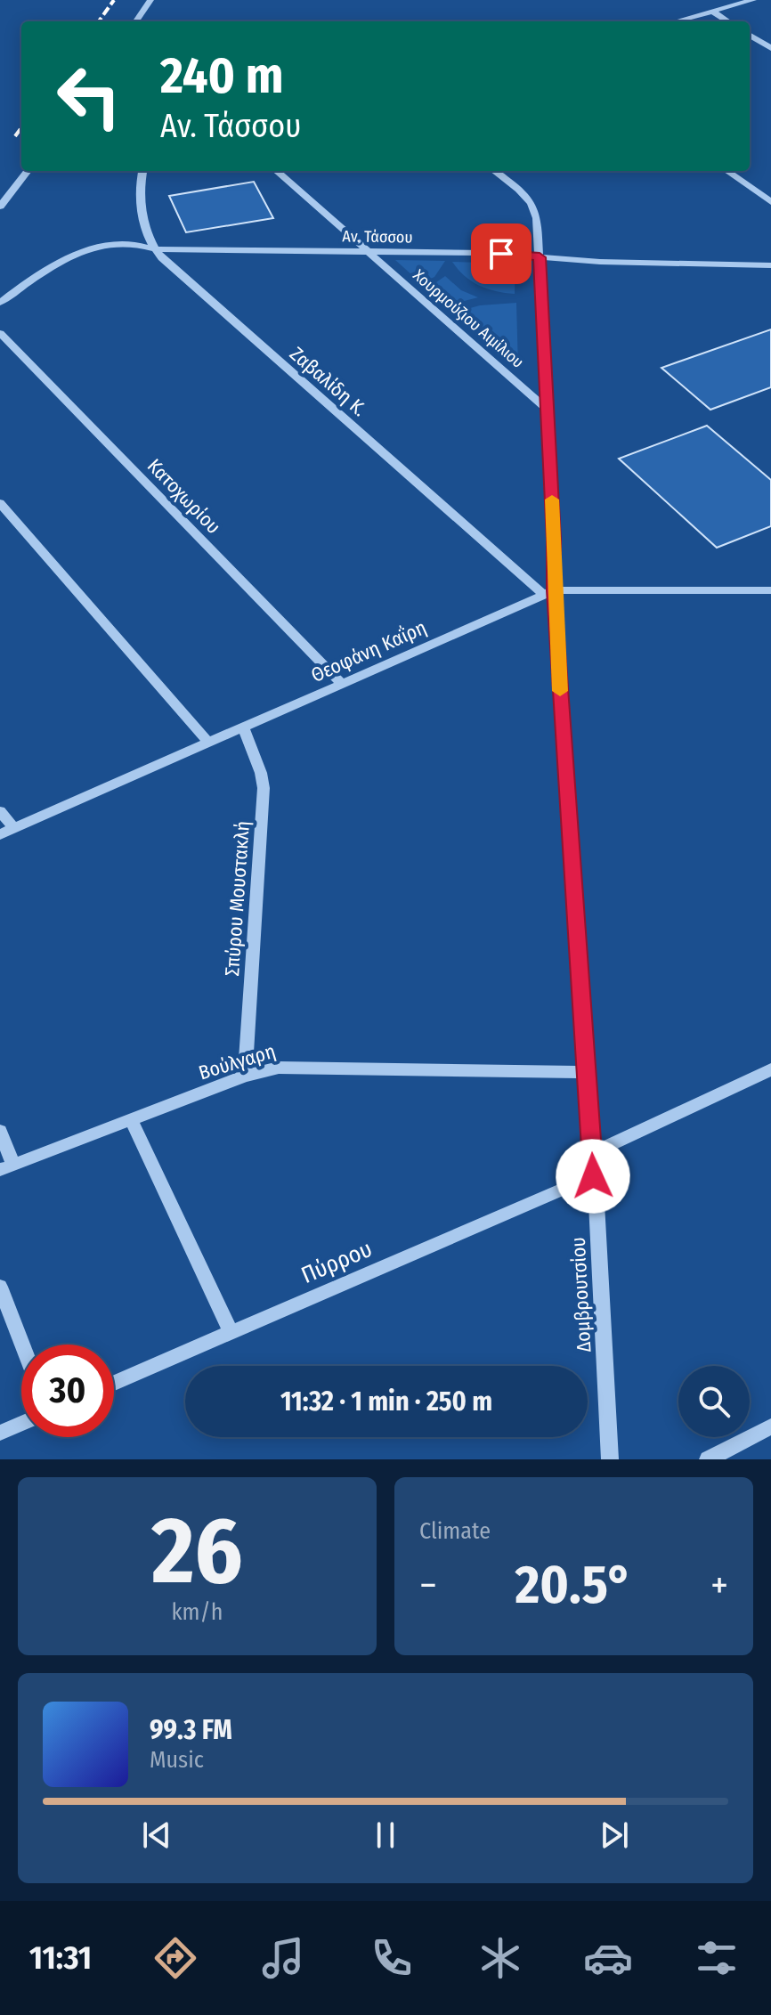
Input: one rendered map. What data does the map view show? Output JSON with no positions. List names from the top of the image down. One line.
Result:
{"streets":{"street":["Αν. Τάσσου","Χουρμούζιου Αιμίλιου","Ζαβαλίδη Κ.","Κατοχωρίου","Θεοφάνη Καΐρη","Σπύρου Μουστακλή","Βούλγαρη","Πύρρου","Δομβρουτσίου"]},"crossings":[["Αν. Τάσσου","Χουρμούζιου Αιμίλιου"],["Αν. Τάσσου","Ζαβαλίδη Κ."],["Αν. Τάσσου","Δομβρουτσίου"],["Χουρμούζιου Αιμίλιου","Δομβρουτσίου"],["Ζαβαλίδη Κ.","Θεοφάνη Καΐρη"],["Ζαβαλίδη Κ.","Δομβρουτσίου"],["Κατοχωρίου","Θεοφάνη Καΐρη"],["Θεοφάνη Καΐρη","Σπύρου Μουστακλή"],["Θεοφάνη Καΐρη","Δομβρουτσίου"],["Σπύρου Μουστακλή","Βούλγαρη"],["Βούλγαρη","Δομβρουτσίου"],["Πύρρου","Δομβρουτσίου"]],"page":{"turn":["240 m","Αν. Τάσσου"],"limit":"30","trip":"11:32 · 1 min · 250 m","tile":[["26","km/h"],"Climate"],"heat":["−","20.5°","+"],"song":["99.3 FM","Music"],"tabs":"11:31"}}
